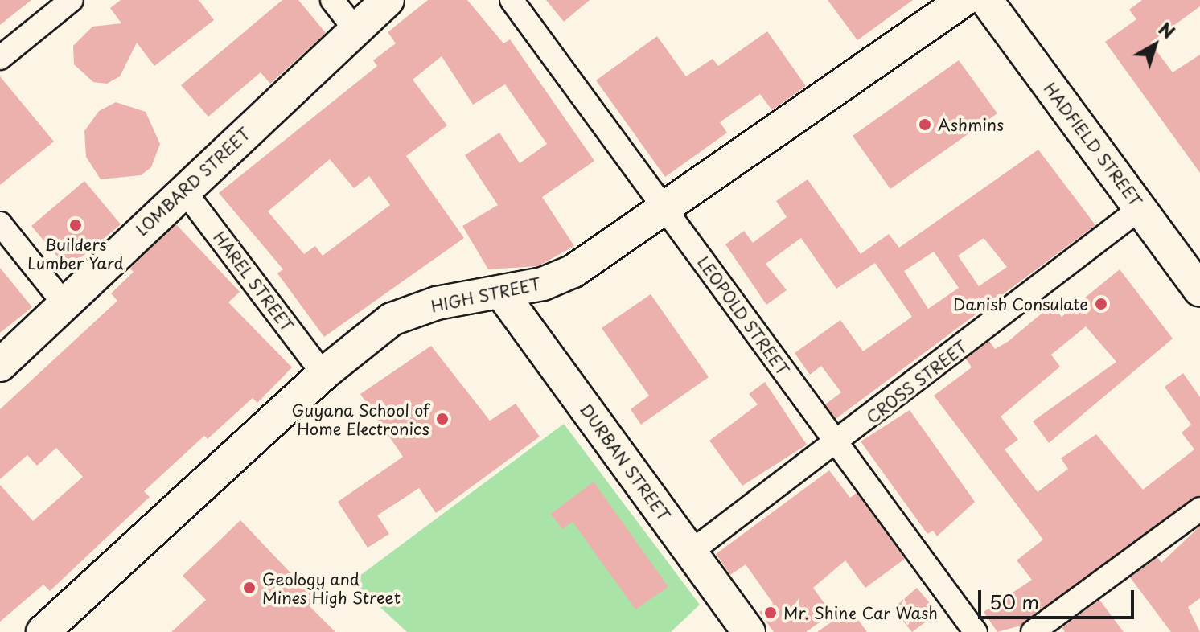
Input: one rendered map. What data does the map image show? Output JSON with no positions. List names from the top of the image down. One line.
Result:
{"streets":{"main road":["HADFIELD STREET","LOMBARD STREET","HIGH STREET","DURBAN STREET"],"street":["HAREL STREET","LEOPOLD STREET","CROSS STREET"]},"crossings":[["HADFIELD STREET","CROSS STREET"],["LOMBARD STREET","HAREL STREET"],["HAREL STREET","HIGH STREET"],["HIGH STREET","LEOPOLD STREET"],["HIGH STREET","DURBAN STREET"],["LEOPOLD STREET","CROSS STREET"],["CROSS STREET","DURBAN STREET"]],"places":["Ashmins","Builders Lumber Yard","Danish Consulate","Guyana School of Home Electronics","Geology and Mines High Street","Mr. Shine Car Wash"],"scale_bar":"50 m","north":"top right"}
